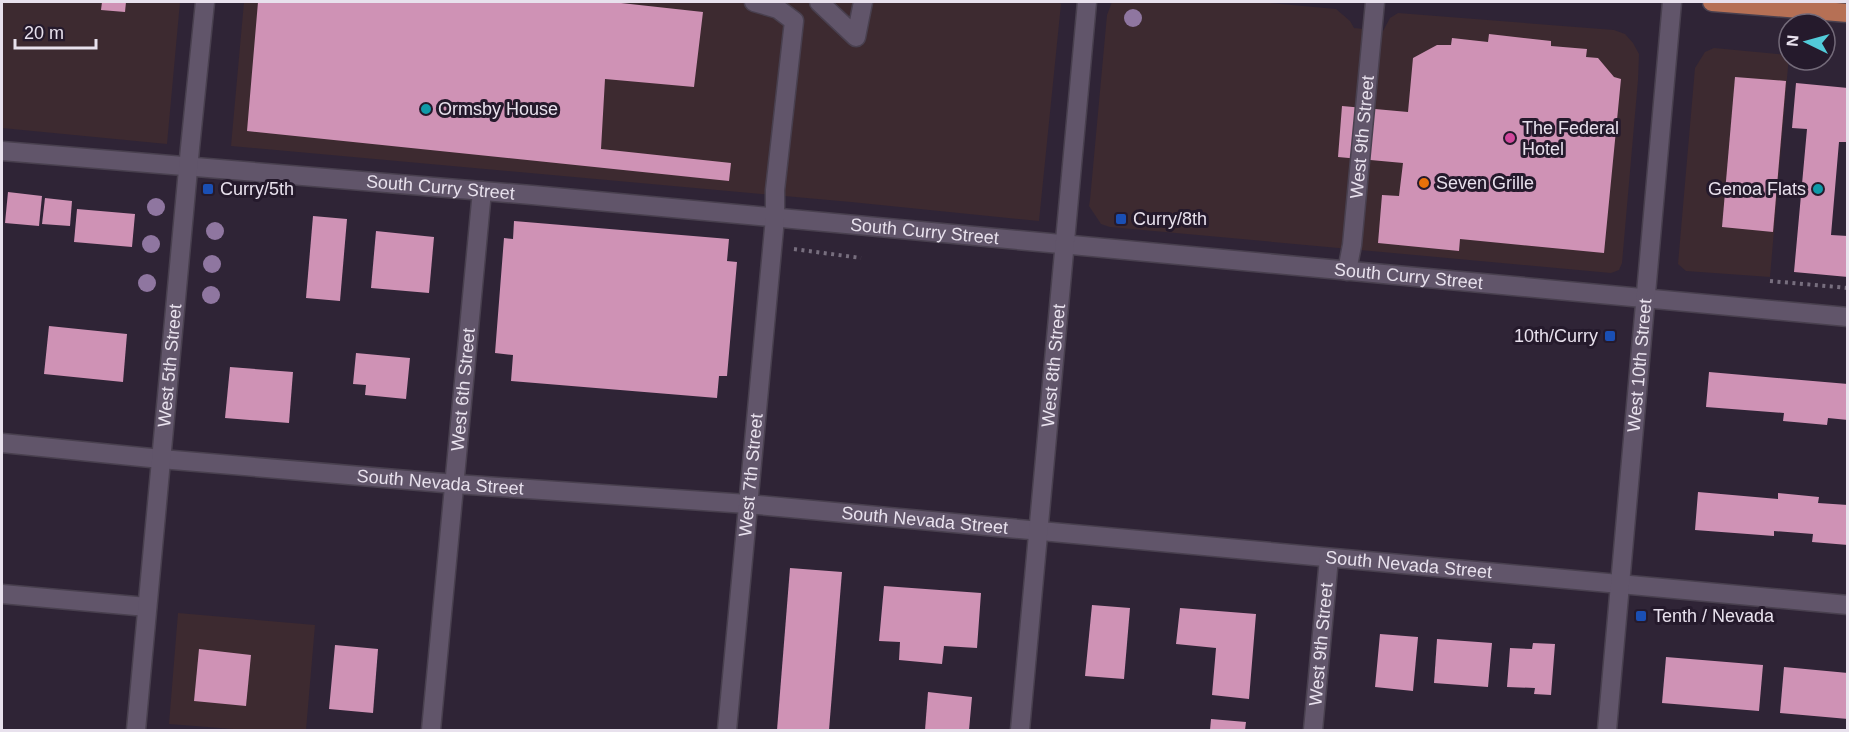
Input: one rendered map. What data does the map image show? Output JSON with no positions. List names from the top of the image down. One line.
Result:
{"streets":{"street":["West 9th Street","South Curry Street","West 5th Street","West 8th Street","West 10th Street","West 6th Street","West 7th Street","South Nevada Street"]},"crossings":[["West 9th Street","South Curry Street"],["West 9th Street","South Nevada Street"],["South Curry Street","West 5th Street"],["South Curry Street","West 8th Street"],["South Curry Street","West 10th Street"],["South Curry Street","West 6th Street"],["South Curry Street","West 7th Street"],["West 5th Street","South Nevada Street"],["West 8th Street","South Nevada Street"],["West 10th Street","South Nevada Street"],["West 6th Street","South Nevada Street"],["West 7th Street","South Nevada Street"]],"places":{"other":["Ormsby House","The Federal Hotel","Seven Grille","Genoa Flats"],"transit":["Curry/5th","Curry/8th","10th/Curry","Tenth / Nevada"]},"scale_bar":"20 m","north":"left"}
